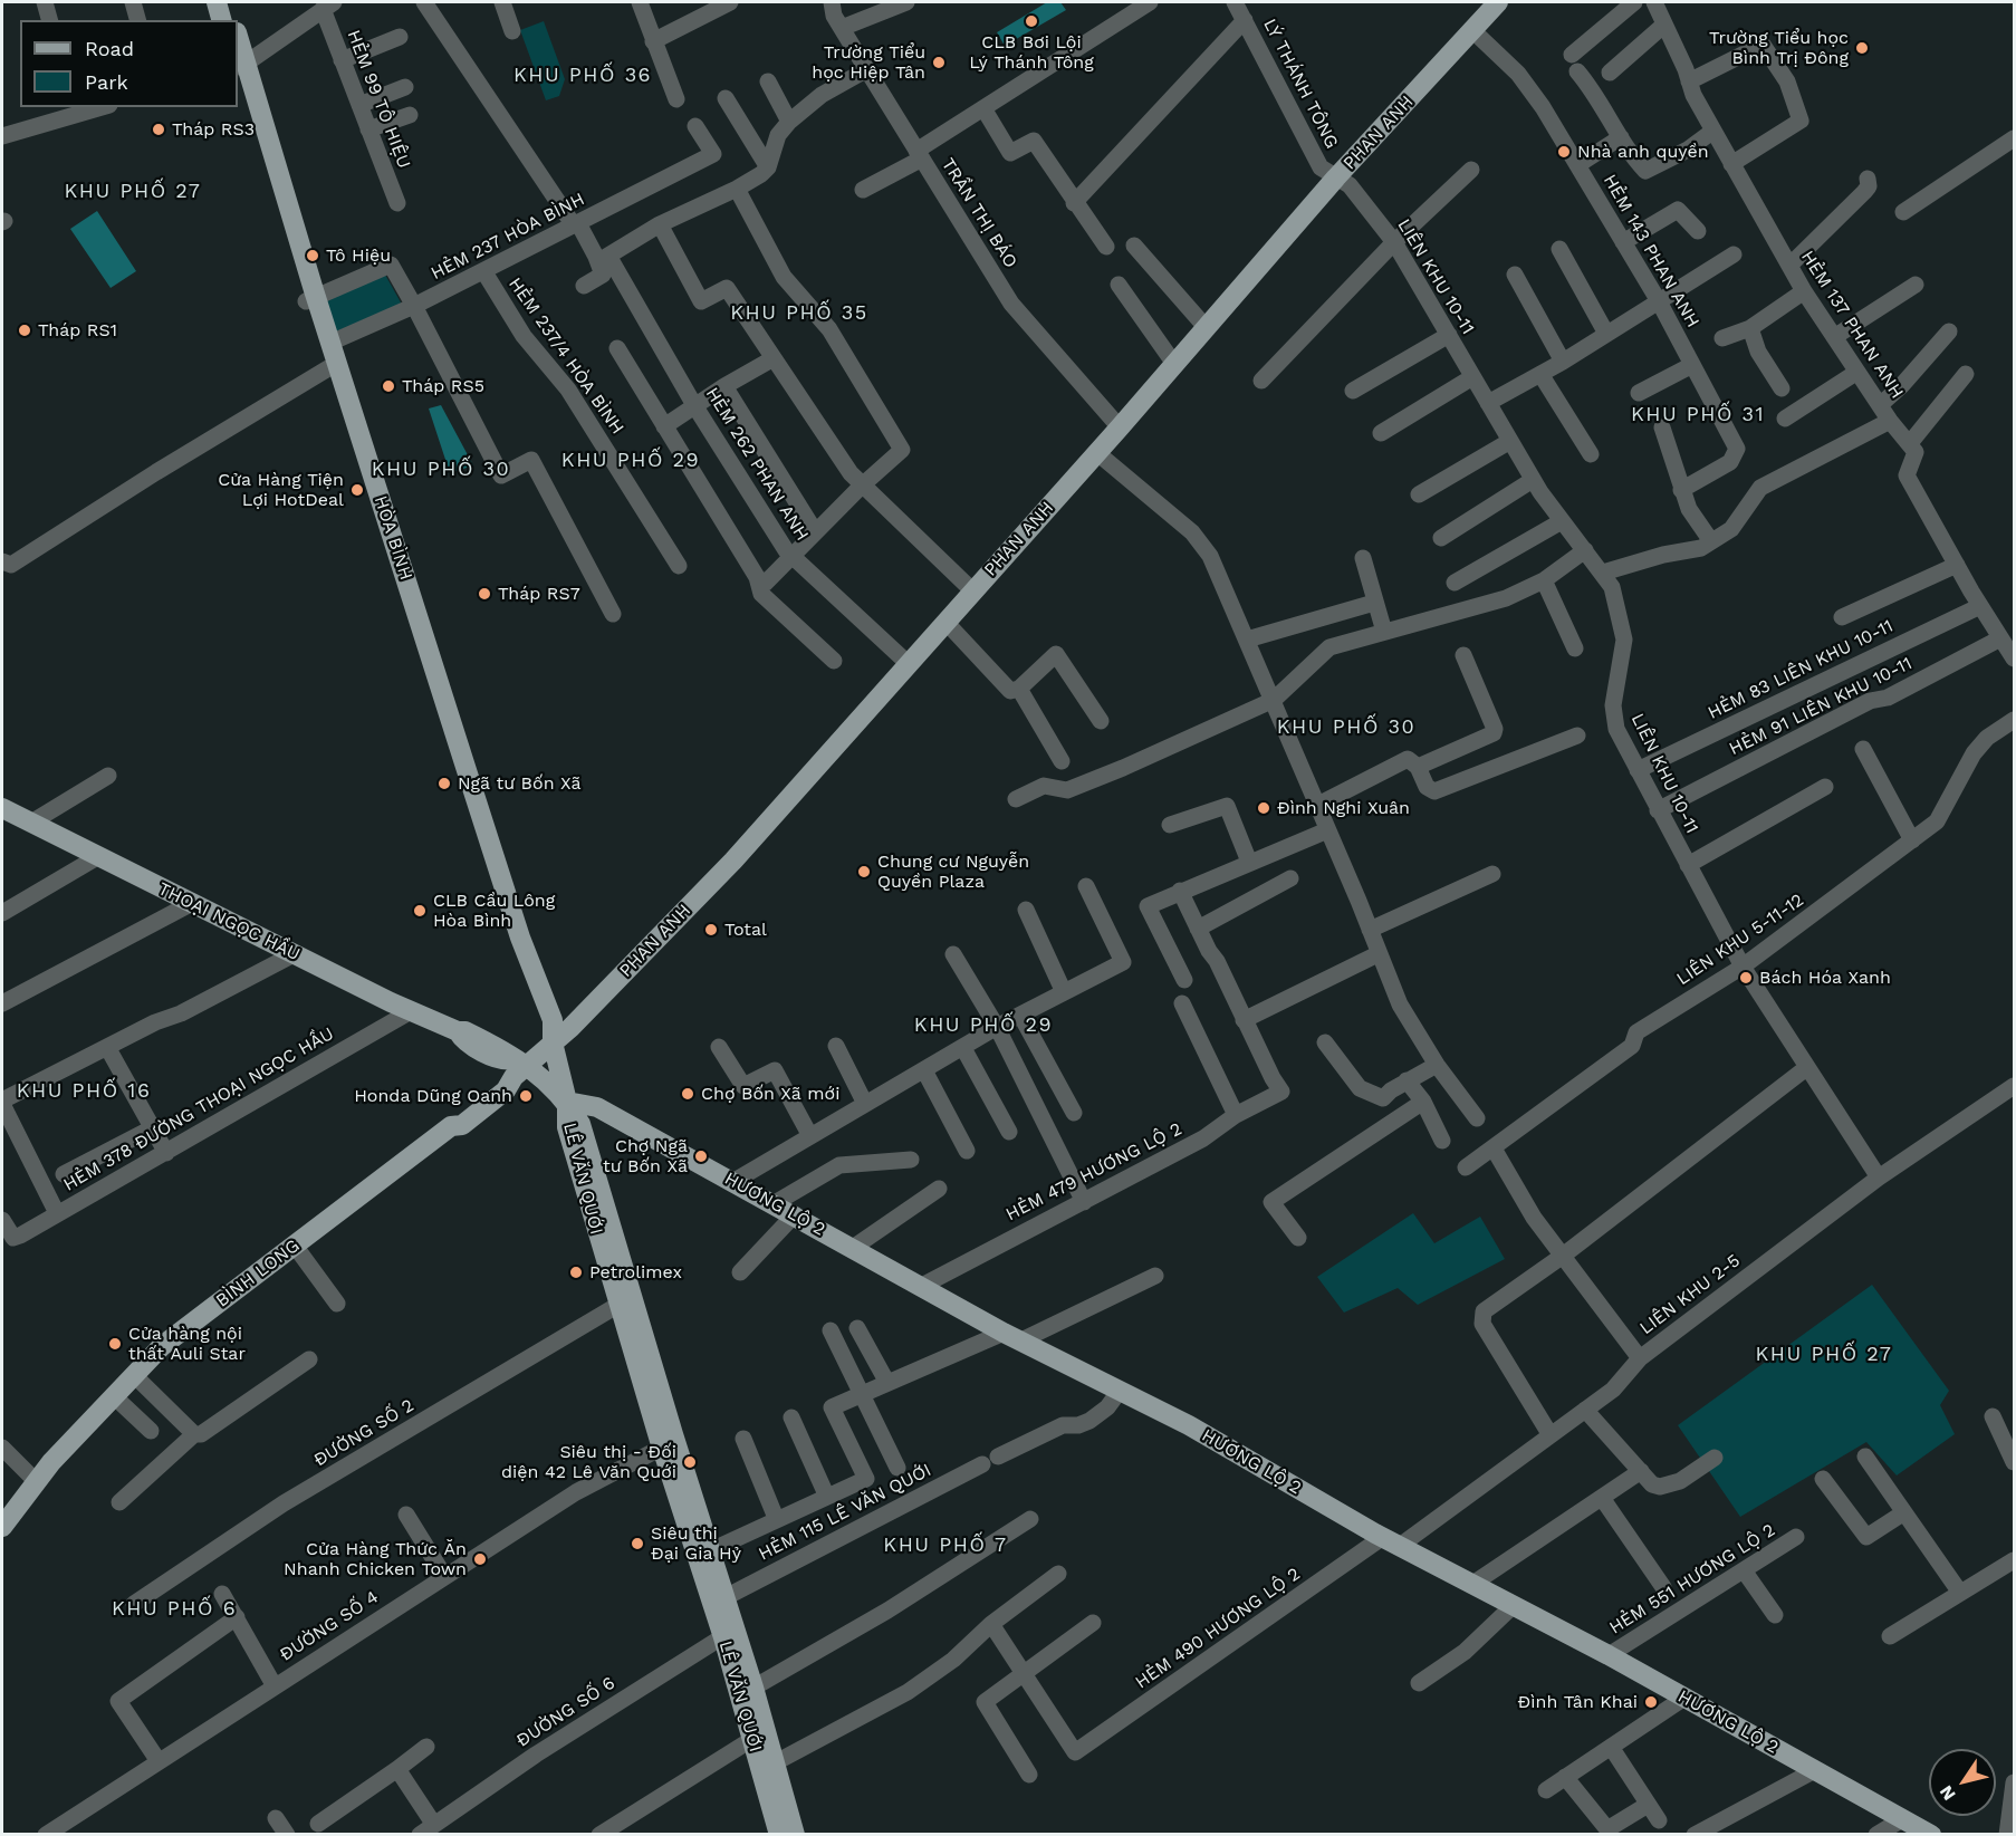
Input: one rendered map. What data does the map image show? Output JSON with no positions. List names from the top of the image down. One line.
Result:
{"streets":{"main road":["PHAN ANH","HÒA BÌNH","THOẠI NGỌC HẦU","LÊ VĂN QUỚI","HƯƠNG LỘ 2","BÌNH LONG"],"street":["LÝ THÁNH TÔNG","HẺM 99 TÔ HIỆU","TRẦN THỊ BÁO","HẺM 237 HÒA BÌNH","HẺM 143 PHAN ANH","LIÊN KHU 10-11","HẺM 137 PHAN ANH","HẺM 237/4 HÒA BÌNH","HẺM 262 PHAN ANH","HẺM 83 LIÊN KHU 10-11","HẺM 91 LIÊN KHU 10-11","LIÊN KHU 5-11-12","HẺM 378 ĐƯỜNG THOẠI NGỌC HẦU","HẺM 479 HƯƠNG LỘ 2","LIÊN KHU 2-5","ĐƯỜNG SỐ 2","HẺM 115 LÊ VĂN QUỚI","HẺM 551 HƯƠNG LỘ 2","ĐƯỜNG SỐ 4","HẺM 490 HƯƠNG LỘ 2","ĐƯỜNG SỐ 6"]},"crossings":[["LÝ THÁNH TÔNG","PHAN ANH"],["LÝ THÁNH TÔNG","LIÊN KHU 10-11"],["PHAN ANH","TRẦN THỊ BÁO"],["PHAN ANH","HẺM 143 PHAN ANH"],["PHAN ANH","LIÊN KHU 10-11"],["PHAN ANH","HẺM 262 PHAN ANH"],["PHAN ANH","HÒA BÌNH"],["PHAN ANH","THOẠI NGỌC HẦU"],["PHAN ANH","BÌNH LONG"],["HẺM 237 HÒA BÌNH","HẺM 237/4 HÒA BÌNH"],["HẺM 237 HÒA BÌNH","HẺM 262 PHAN ANH"],["HẺM 237 HÒA BÌNH","HÒA BÌNH"],["LIÊN KHU 10-11","HẺM 83 LIÊN KHU 10-11"],["LIÊN KHU 10-11","HẺM 91 LIÊN KHU 10-11"],["LIÊN KHU 10-11","LIÊN KHU 5-11-12"],["LIÊN KHU 10-11","LIÊN KHU 2-5"],["HÒA BÌNH","THOẠI NGỌC HẦU"],["HÒA BÌNH","LÊ VĂN QUỚI"],["HÒA BÌNH","HƯƠNG LỘ 2"],["THOẠI NGỌC HẦU","HẺM 378 ĐƯỜNG THOẠI NGỌC HẦU"],["THOẠI NGỌC HẦU","LÊ VĂN QUỚI"],["THOẠI NGỌC HẦU","HƯƠNG LỘ 2"],["THOẠI NGỌC HẦU","BÌNH LONG"],["HẺM 479 HƯƠNG LỘ 2","HƯƠNG LỘ 2"],["LÊ VĂN QUỚI","HƯƠNG LỘ 2"],["LÊ VĂN QUỚI","ĐƯỜNG SỐ 2"],["LÊ VĂN QUỚI","HẺM 115 LÊ VĂN QUỚI"],["LÊ VĂN QUỚI","ĐƯỜNG SỐ 4"],["LÊ VĂN QUỚI","ĐƯỜNG SỐ 6"],["HƯƠNG LỘ 2","LIÊN KHU 2-5"],["HƯƠNG LỘ 2","HẺM 115 LÊ VĂN QUỚI"],["HƯƠNG LỘ 2","HẺM 551 HƯƠNG LỘ 2"],["HƯƠNG LỘ 2","HẺM 490 HƯƠNG LỘ 2"],["LIÊN KHU 2-5","HẺM 490 HƯƠNG LỘ 2"]],"districts":["KHU PHỐ 36","KHU PHỐ 27","KHU PHỐ 35","KHU PHỐ 31","KHU PHỐ 29","KHU PHỐ 30","KHU PHỐ 30","KHU PHỐ 29","KHU PHỐ 16","KHU PHỐ 27","KHU PHỐ 7","KHU PHỐ 6"],"places":["CLB Bơi Lội Lý Thánh Tông","Trường Tiểu học Bình Trị Đông","Trường Tiểu học Hiệp Tân","Tháp RS3","Nhà anh quyền","Tô Hiệu","Tháp RS1","Tháp RS5","Cửa Hàng Tiện Lợi HotDeal","Tháp RS7","Ngã tư Bốn Xã","Đình Nghi Xuân","Chung cư Nguyễn Quyền Plaza","CLB Cầu Lông Hòa Bình","Total","Bách Hóa Xanh","Chợ Bốn Xã mới","Honda Dũng Oanh","Chợ Ngã tư Bốn Xã","Petrolimex","Cửa hàng nội thất Auli Star","Siêu thị - Đối diện 42 Lê Văn Quới","Siêu thị Đại Gia Hỷ","Cửa Hàng Thức Ăn Nhanh Chicken Town","Đình Tân Khai"],"legend":["Road","Park"],"north":"bottom left"}
